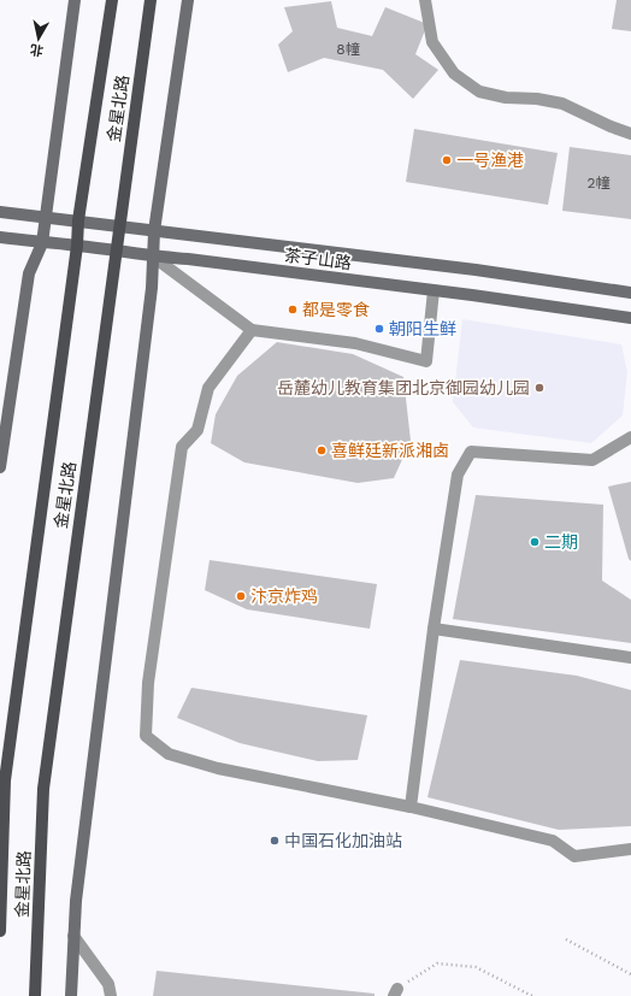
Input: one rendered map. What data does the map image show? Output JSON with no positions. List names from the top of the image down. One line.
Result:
{"streets":{"main road":["金星北路"],"street":["茶子山路"]},"crossings":[["金星北路","茶子山路"]],"places":["一号渔港","都是零食","朝阳生鲜","岳麓幼儿教育集团北京御园幼儿园","喜鲜廷新派湘卤","二期","汴京炸鸡","中国石化加油站"],"house_numbers":["8幢","2幢"],"north":"bottom"}
